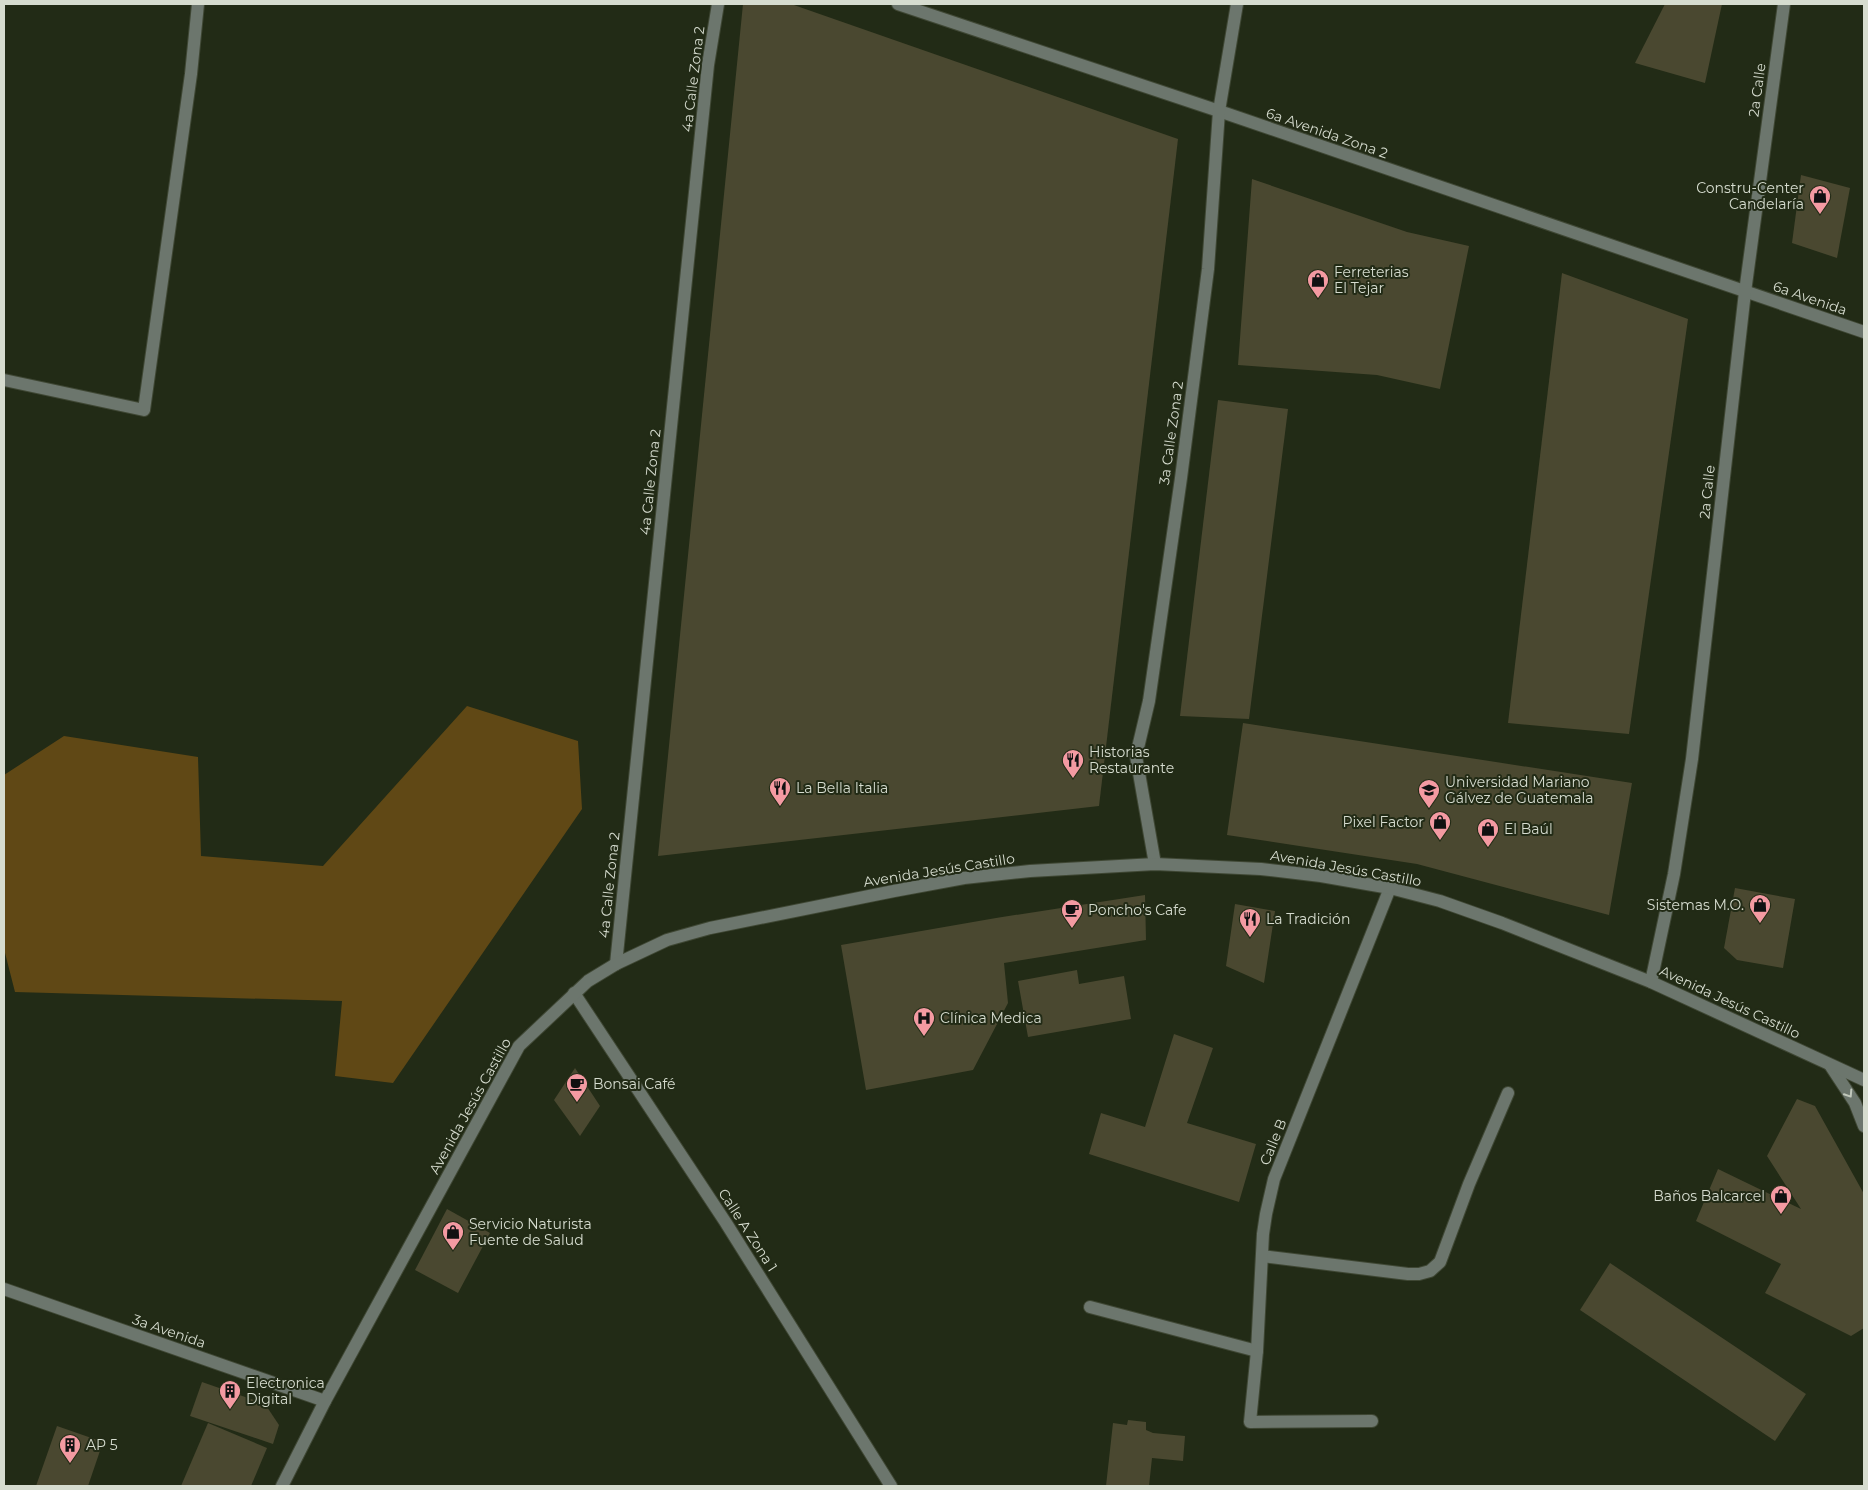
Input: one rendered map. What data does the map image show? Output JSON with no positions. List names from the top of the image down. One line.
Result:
{"streets":{"street":["4a Calle Zona 2","2a Calle","6a Avenida Zona 2","6a Avenida","3a Calle Zona 2","Avenida Jesús Castillo","Calle B","Calle A Zona 1","3a Avenida"]},"crossings":[["4a Calle Zona 2","Avenida Jesús Castillo"],["2a Calle","6a Avenida Zona 2"],["2a Calle","6a Avenida"],["2a Calle","Avenida Jesús Castillo"],["6a Avenida Zona 2","6a Avenida"],["6a Avenida Zona 2","3a Calle Zona 2"],["3a Calle Zona 2","Avenida Jesús Castillo"],["Avenida Jesús Castillo","Calle B"],["Avenida Jesús Castillo","Calle A Zona 1"],["Avenida Jesús Castillo","3a Avenida"]],"places":{"shop":["Constru-Center Candelaría","Ferreterias El Tejar","Pixel Factor","El Baúl","Sistemas M.O.","Baños Balcarcel","Servicio Naturista Fuente de Salud"],"restaurant":["Historias Restaurante","La Bella Italia","La Tradición"],"school or university":["Universidad Mariano Gálvez de Guatemala"],"cafe":["Poncho's Cafe","Bonsai Café"],"hospital":["Clínica Medica"],"building":["Electronica Digital","AP 5"]}}
